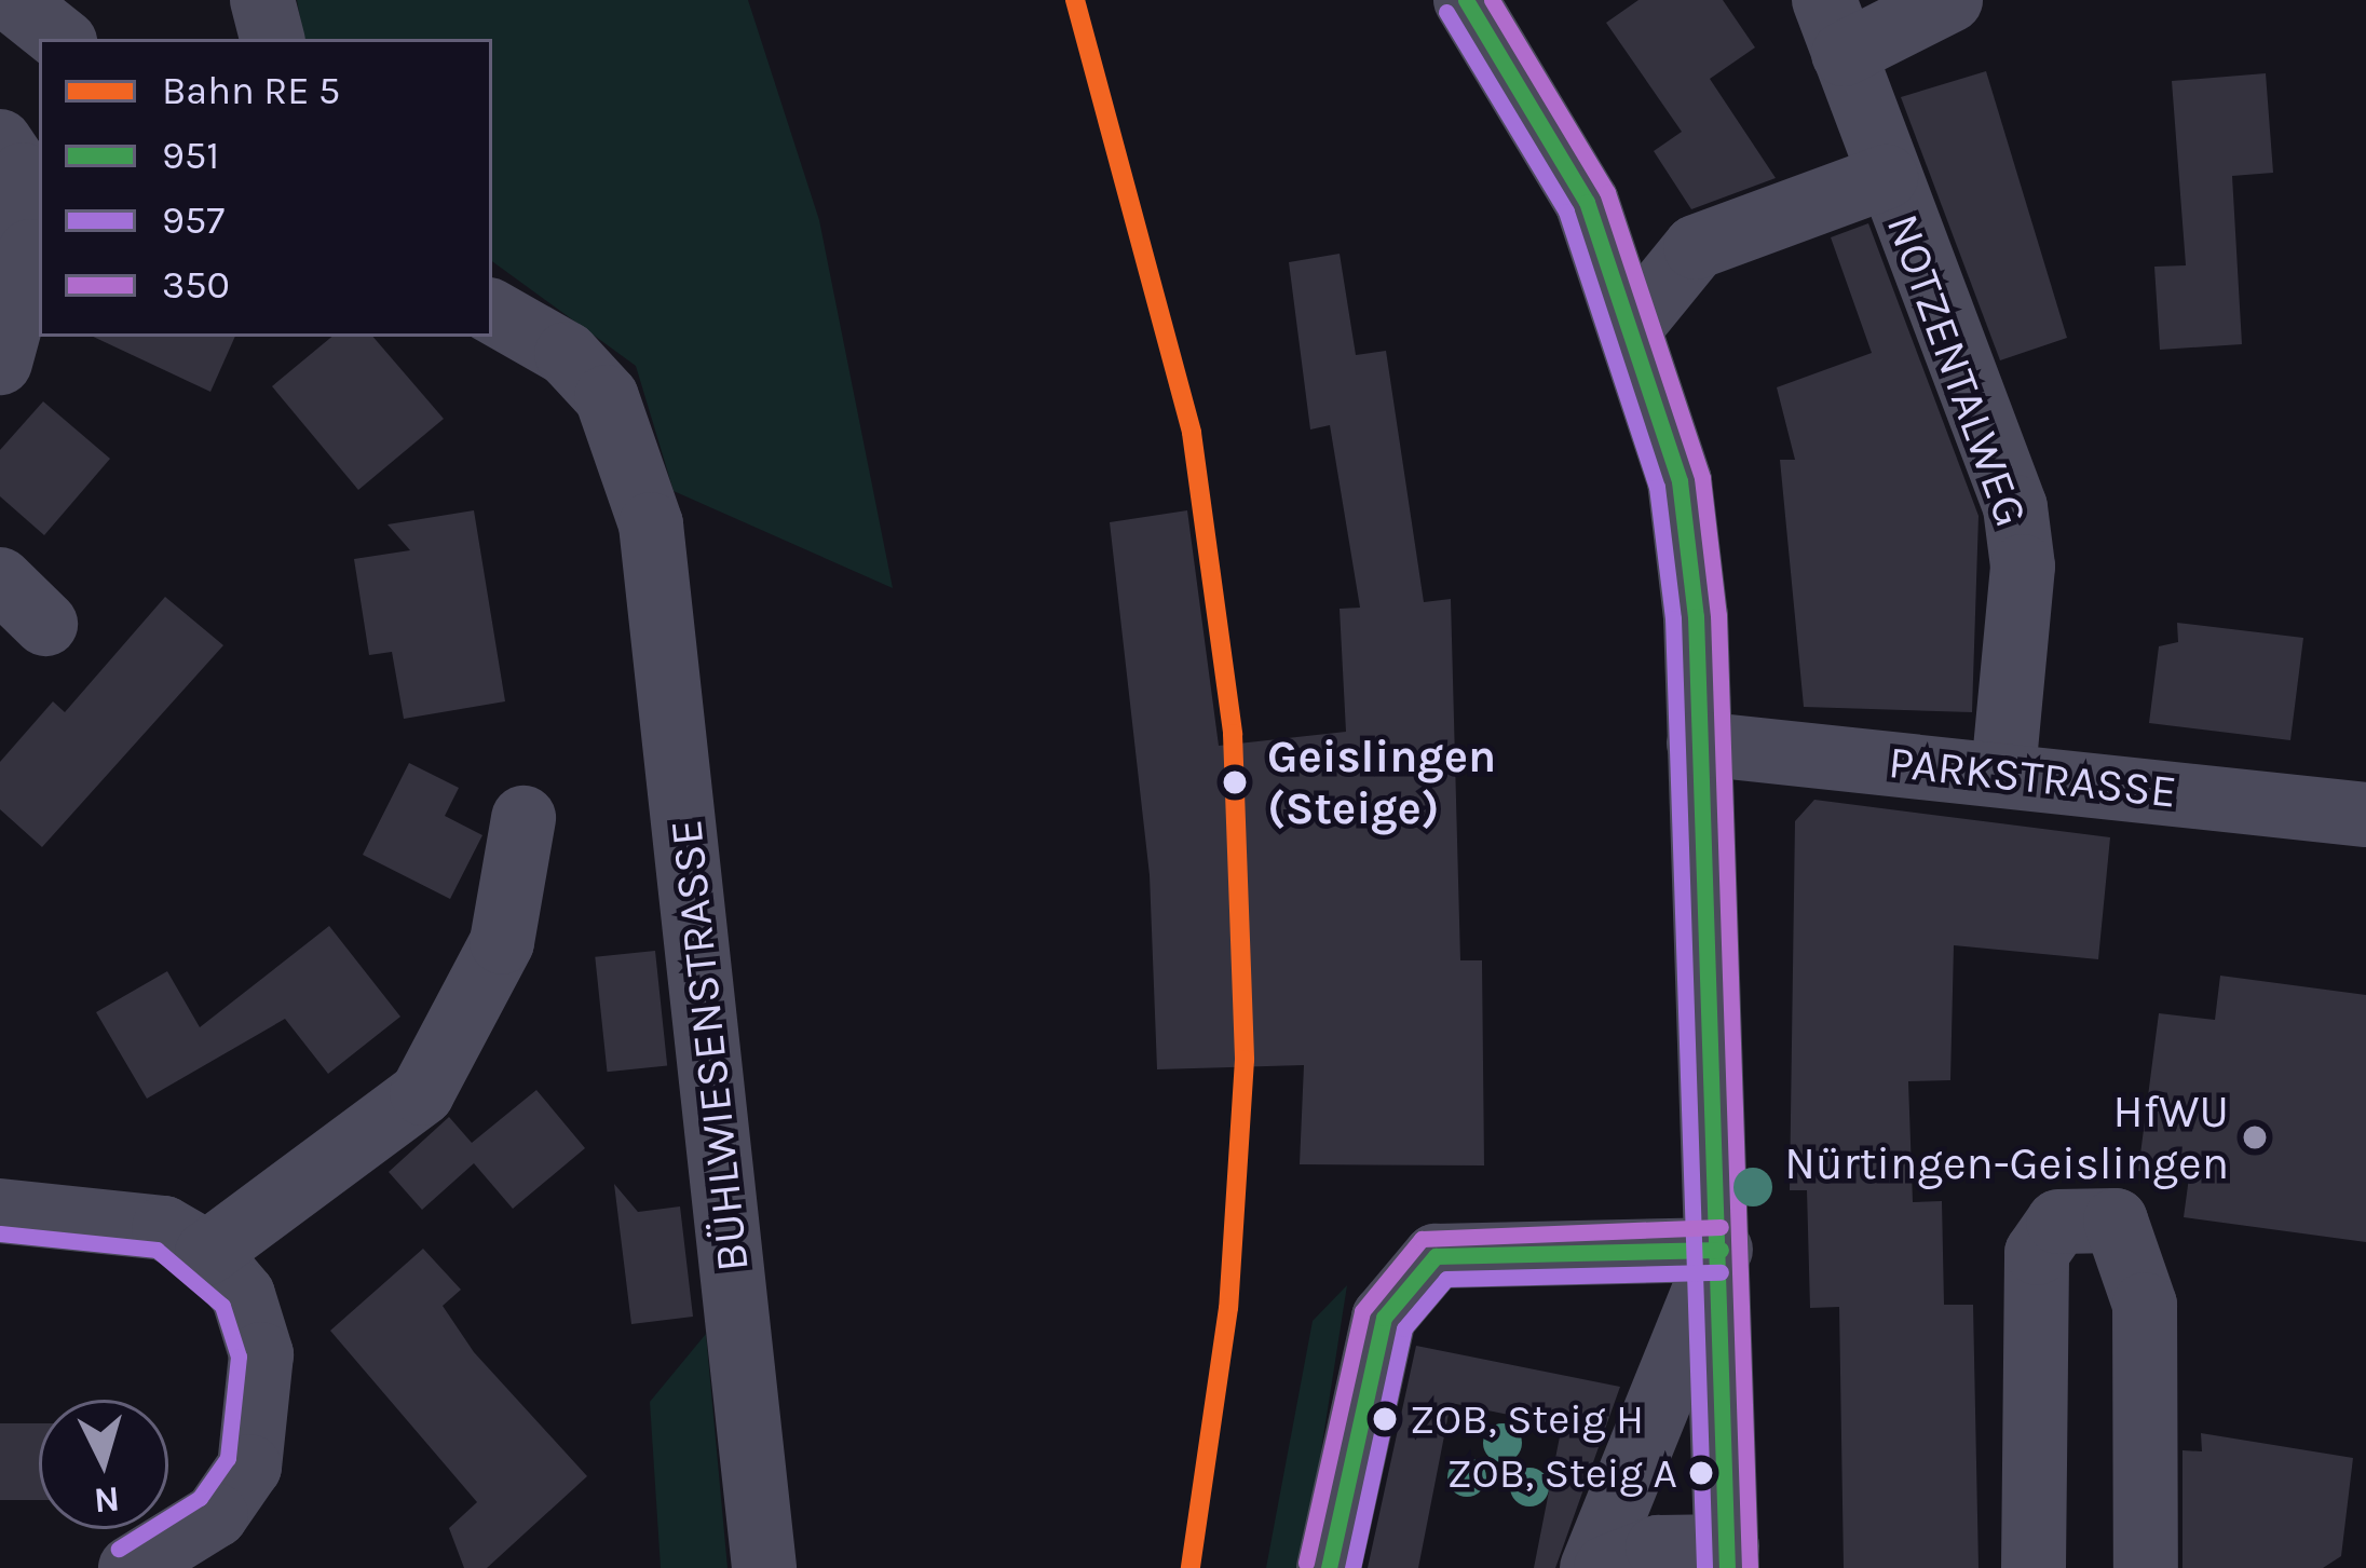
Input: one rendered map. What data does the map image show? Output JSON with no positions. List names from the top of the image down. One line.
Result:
{"streets":{"street":["NOTZENTALWEG","PARKSTRASSE","BÜHLWIESENSTRASSE"]},"crossings":[["NOTZENTALWEG","PARKSTRASSE"]],"places":["Geislingen (Steige)","HfWU Nürtingen-Geislingen","ZOB, Steig H","ZOB, Steig A"],"lines":["transit line 951","transit line 350","transit line 957"],"legend":["Bahn RE 5","951","957","350"],"north":"bottom"}
